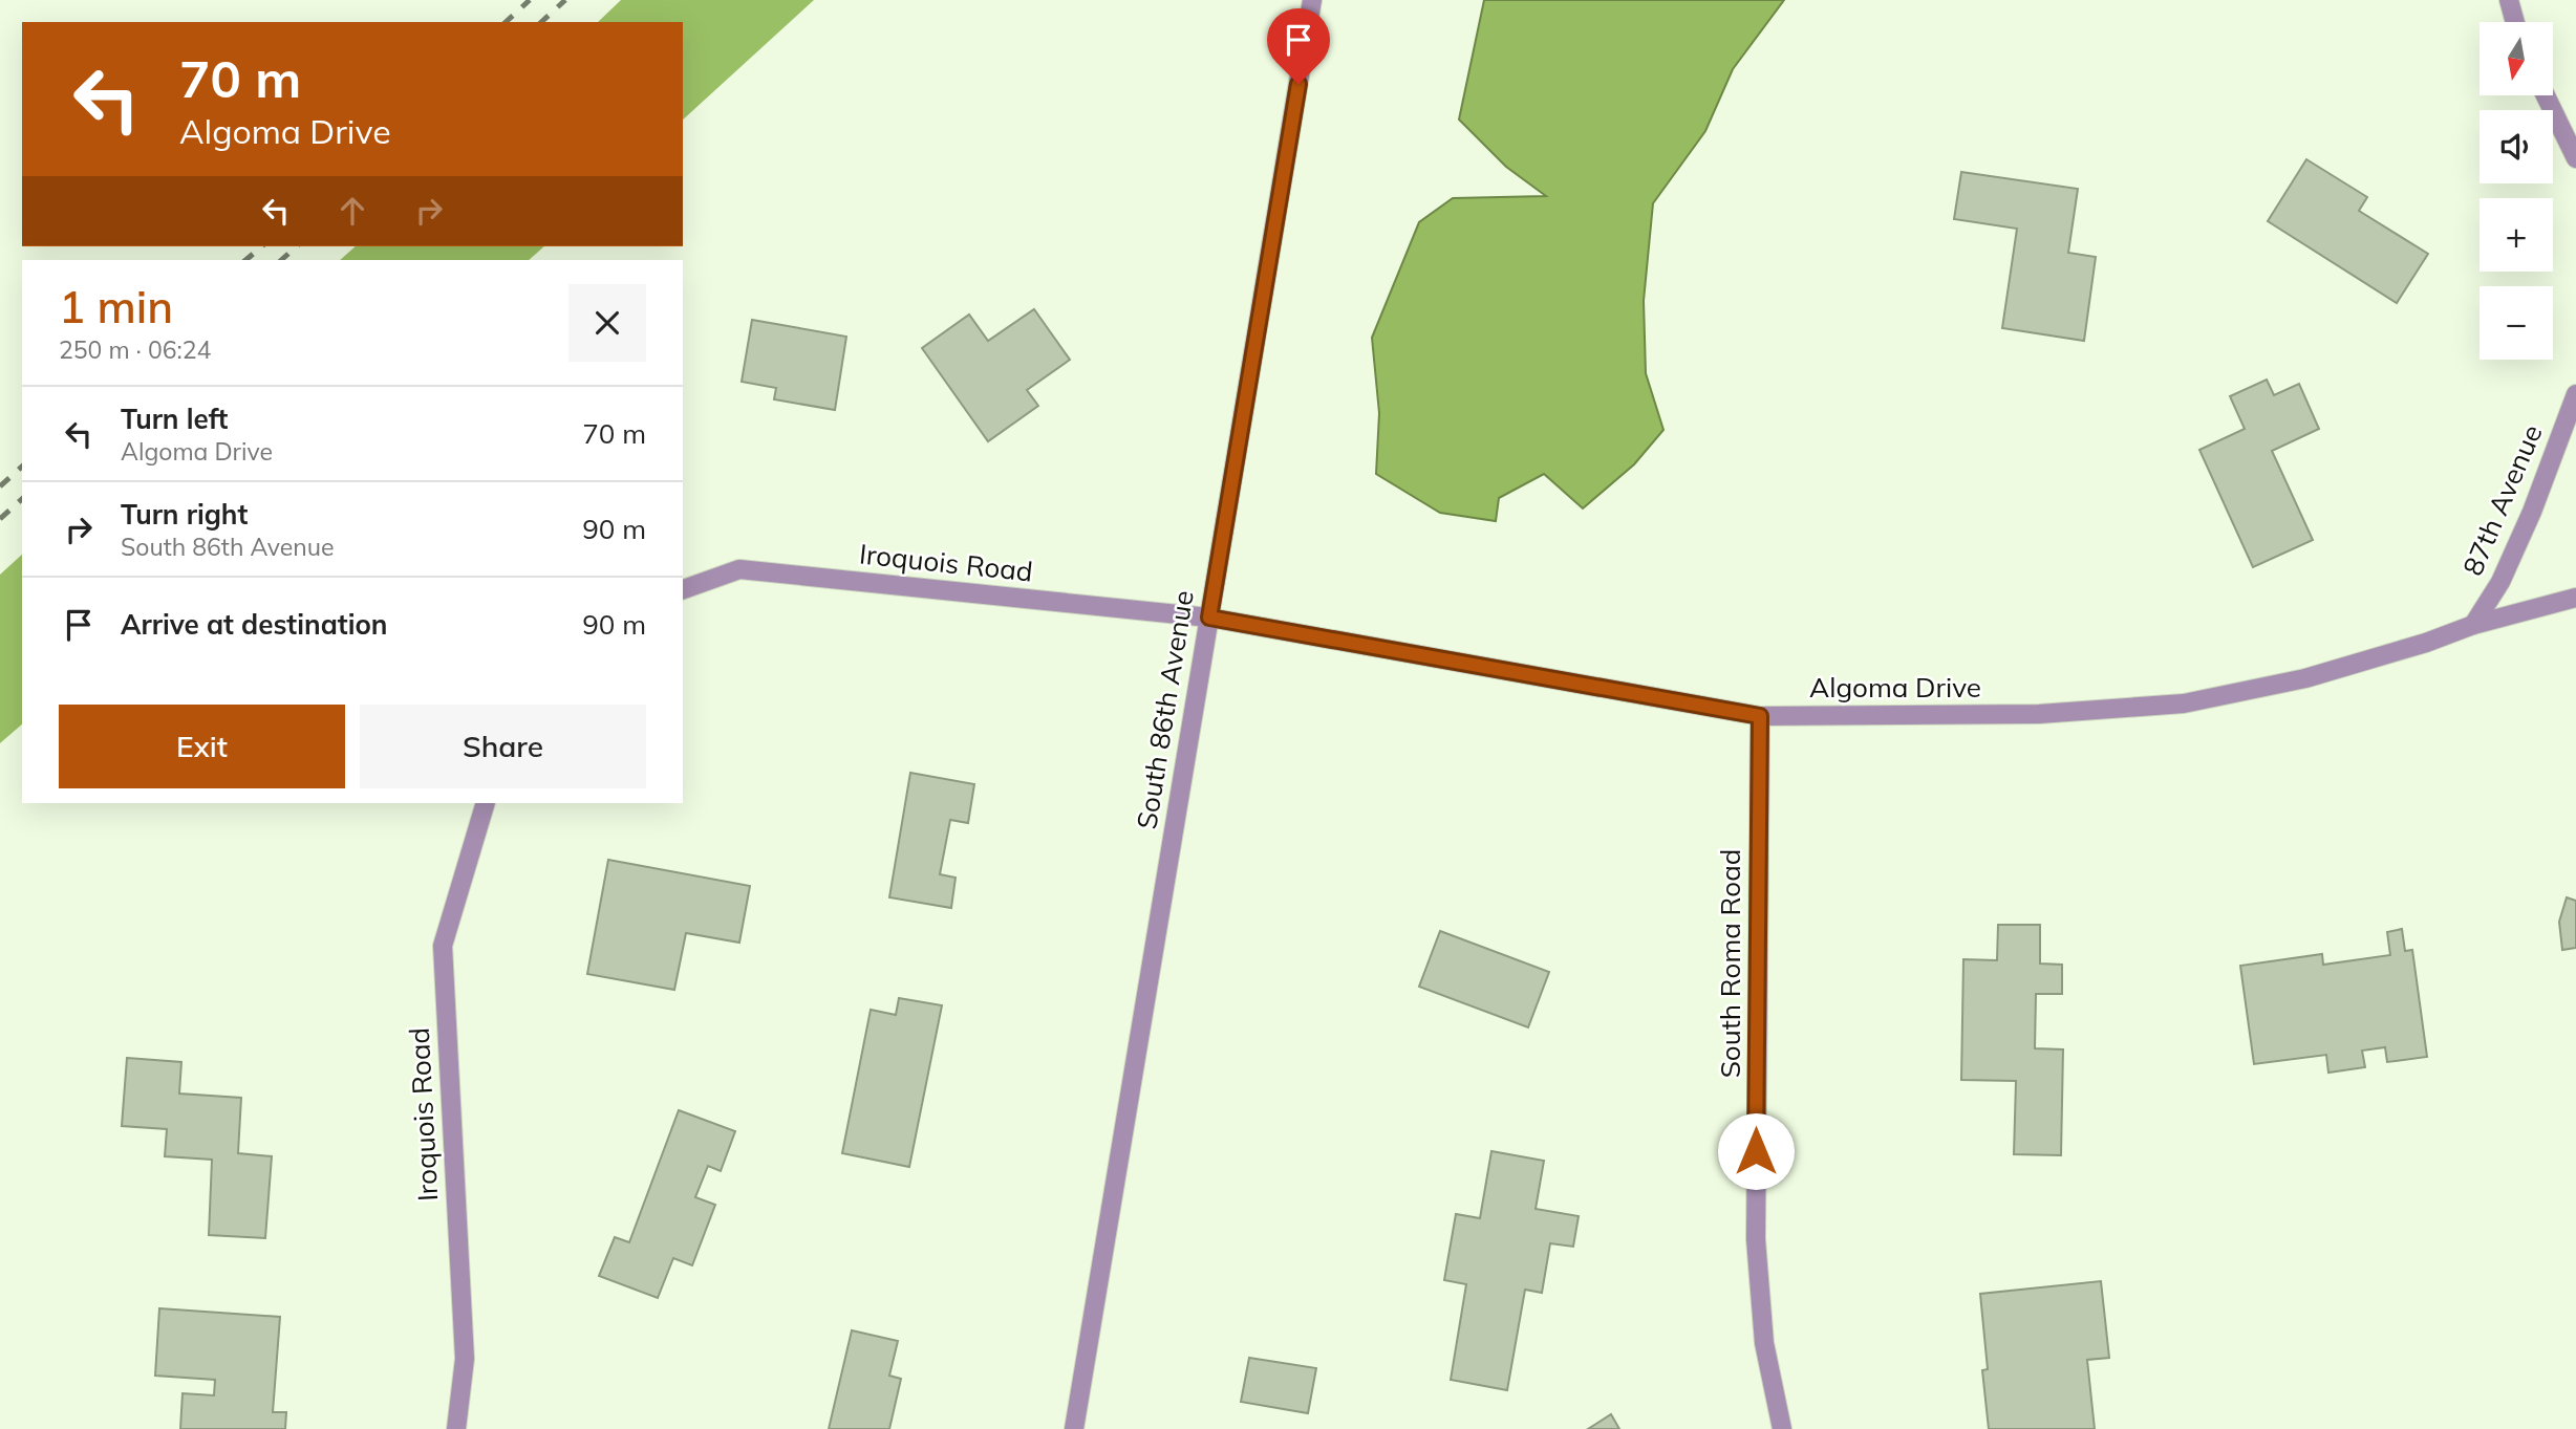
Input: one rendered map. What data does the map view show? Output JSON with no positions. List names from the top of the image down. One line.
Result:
{"streets":{"street":["87th Avenue","Iroquois Road","Algoma Drive","South 86th Avenue","South Roma Road"]},"crossings":[["87th Avenue","Algoma Drive"],["Iroquois Road","Algoma Drive"],["Iroquois Road","South 86th Avenue"],["Algoma Drive","South 86th Avenue"],["Algoma Drive","South Roma Road"]],"north":"bottom","page":{"map_buttons":["+","−"],"turn":["70 m","Algoma Drive"],"heading":["1 min","250 m · 06:24"],"list":[{"name":"Turn left","note":"Algoma Drive","value":"70 m"},{"name":"Turn right","note":"South 86th Avenue","value":"90 m"},{"name":"Arrive at destination","value":"90 m"}],"buttons":["Exit","Share"]}}
